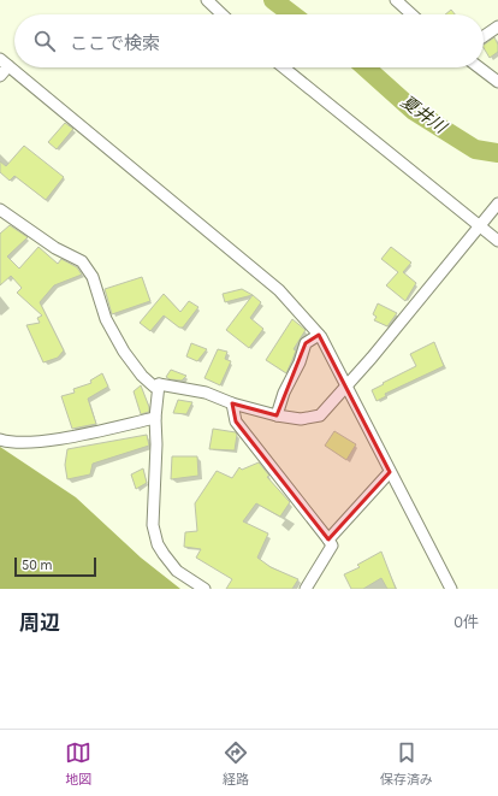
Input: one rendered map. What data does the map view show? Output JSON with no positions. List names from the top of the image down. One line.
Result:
{"water":["夏井川"],"scale_bar":"50 m","page":{"search":"ここで検索","scale":"50 m","heading":["周辺","0件"],"nav":["地図","経路","保存済み"]}}
